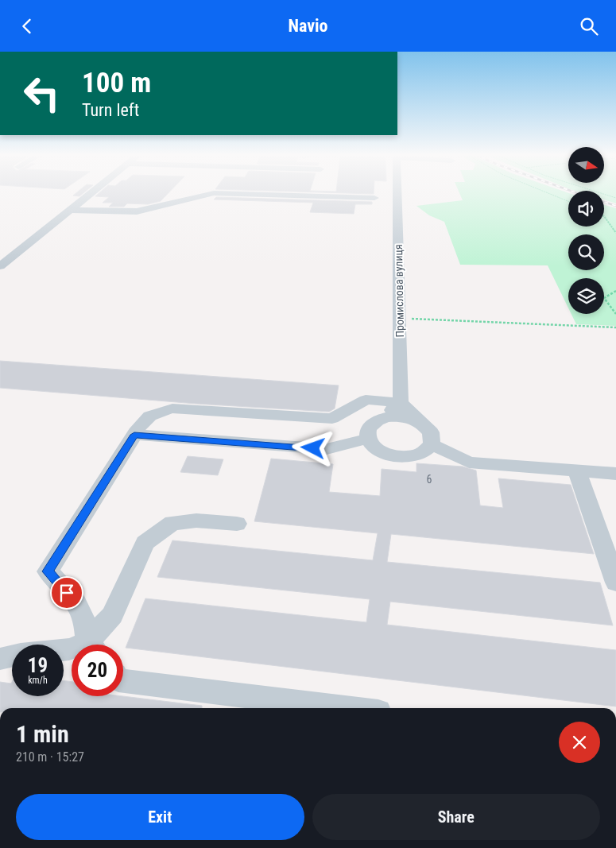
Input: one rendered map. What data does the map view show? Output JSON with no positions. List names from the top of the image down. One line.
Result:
{"streets":{"street":["Промислова вулиця"]},"house_numbers":["6"],"north":"right","page":{"header":"Navio","turn":["100 m","Turn left"],"speed":"19 km/h","limit":"20","heading":["1 min","210 m · 15:27"],"buttons":["Exit","Share"]}}
